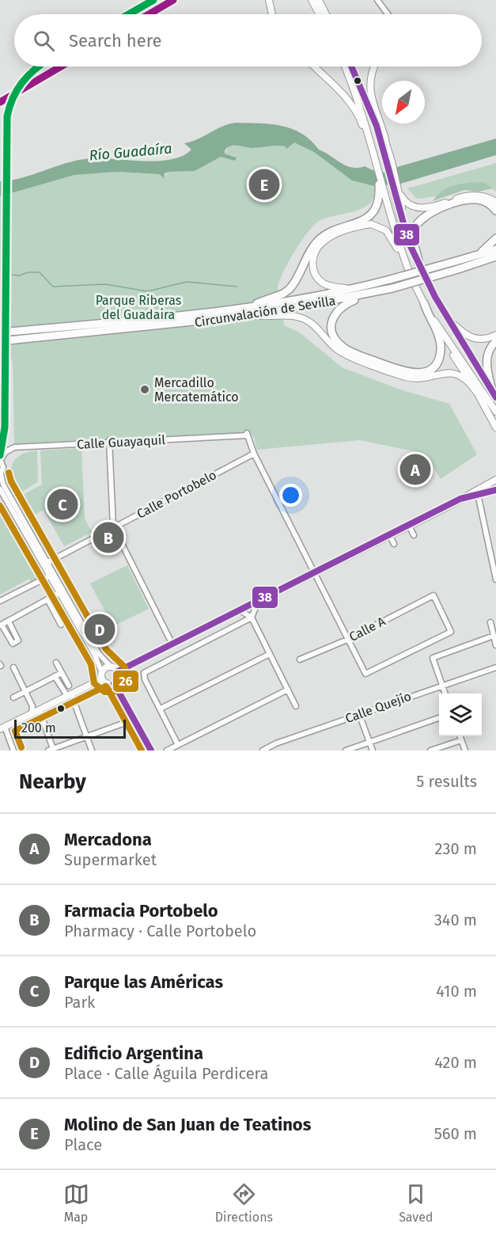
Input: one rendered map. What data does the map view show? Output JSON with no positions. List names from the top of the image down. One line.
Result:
{"streets":{"highway":["Circunvalación de Sevilla"],"street":["Calle Guayaquil","Calle Portobelo","Calle A","Calle Quejío"]},"crossings":[["Calle Guayaquil","Calle Portobelo"]],"water":["Río Guadaíra"],"parks":["Parque Riberas del Guadaira"],"places":["Mercadillo Mercatemático"],"lines":["transit line 38","transit line 26"],"scale_bar":"200 m","north":"bottom left","page":{"search":"Search here","pins":["E","A","C","B","D"],"scale":"200 m","heading":["Nearby","5 results"],"list":[{"mark":"A","name":"Mercadona","note":"Supermarket","value":"230 m"},{"mark":"B","name":"Farmacia Portobelo","note":"Pharmacy · Calle Portobelo","value":"340 m"},{"mark":"C","name":"Parque las Américas","note":"Park","value":"410 m"},{"mark":"D","name":"Edificio Argentina","note":"Place · Calle Águila Perdicera","value":"420 m"},{"mark":"E","name":"Molino de San Juan de Teatinos","note":"Place","value":"560 m"}],"nav":["Map","Directions","Saved"]}}
